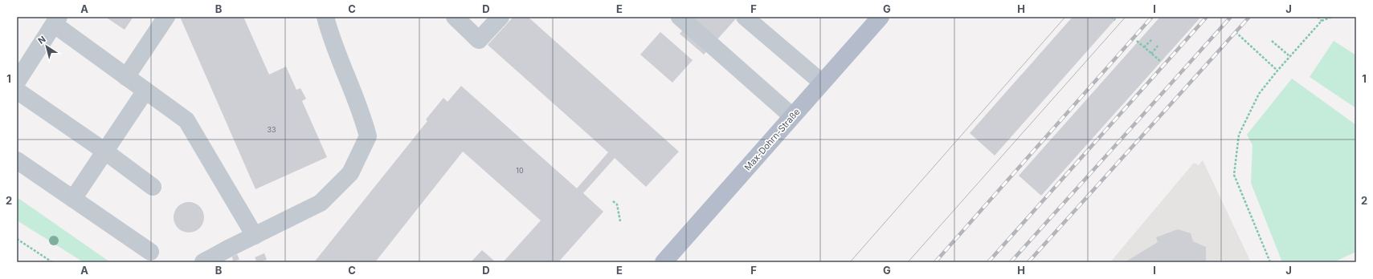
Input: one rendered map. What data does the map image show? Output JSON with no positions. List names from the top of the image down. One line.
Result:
{"streets":{"main road":["Max-Dohrn-Straße"]},"house_numbers":["33","10"],"north":"top left","grid":{"columns":["A","B","C","D","E","F","G","H","I","J"],"rows":["1","2"]}}
